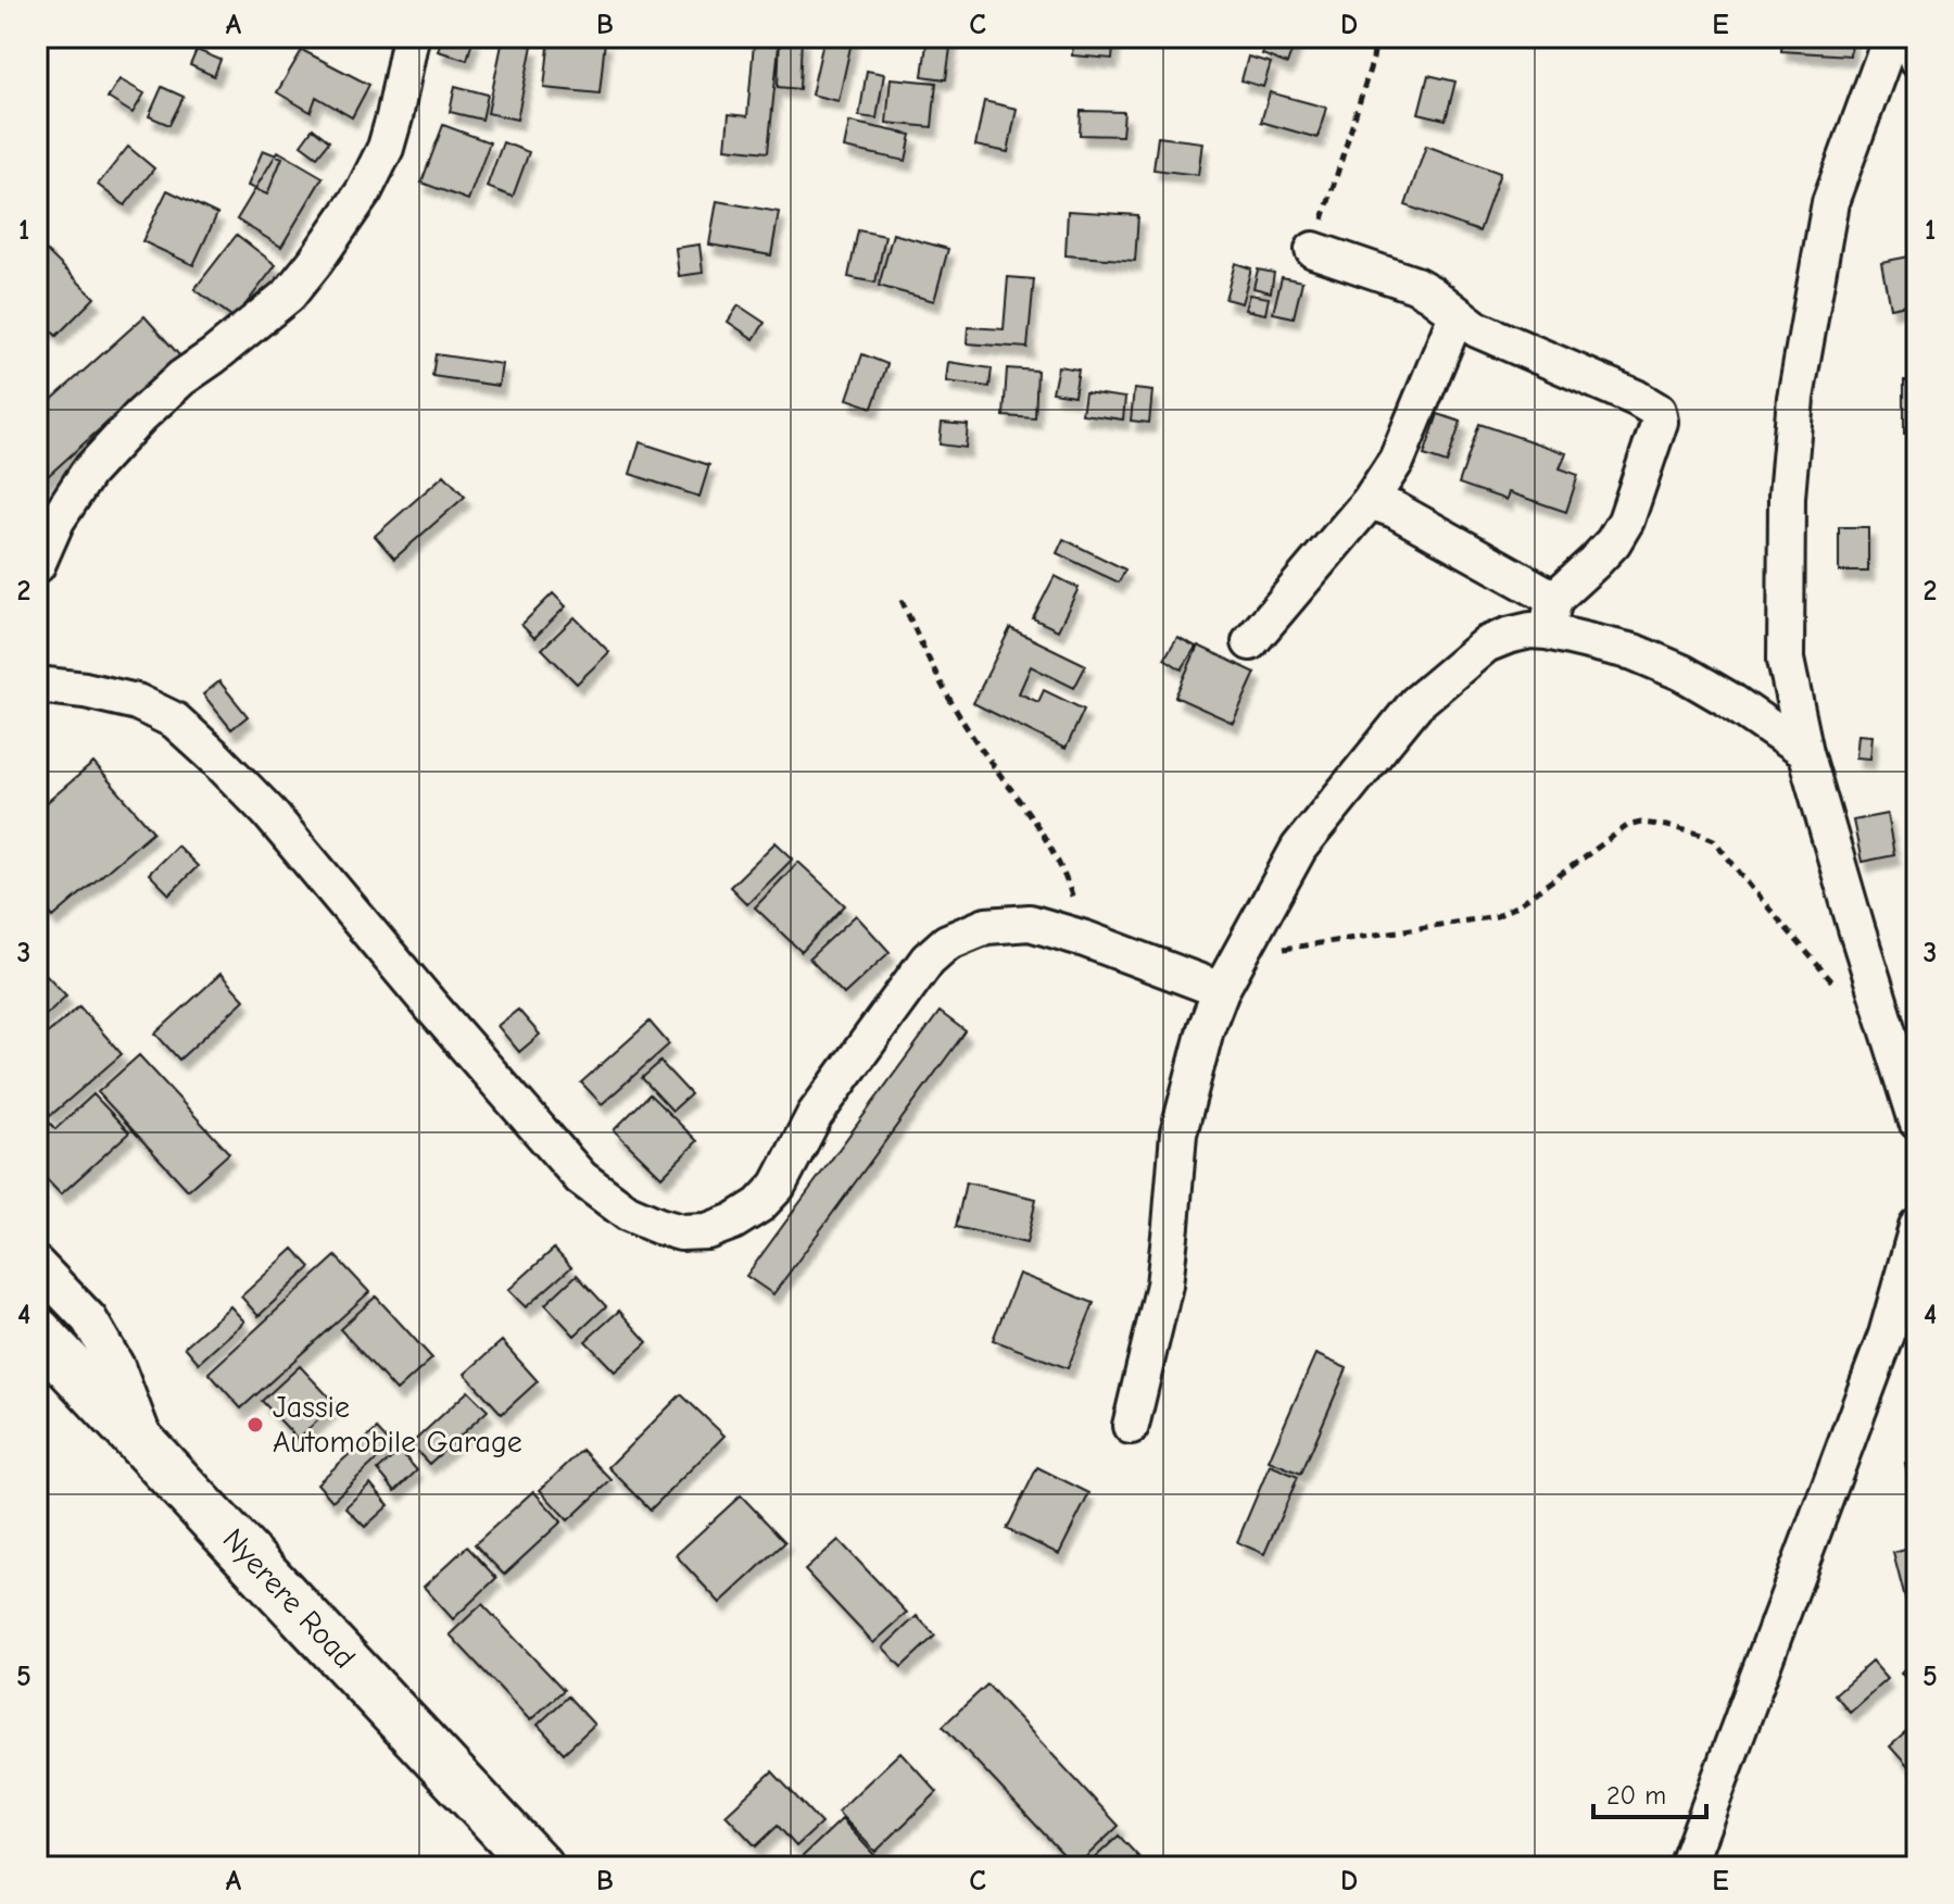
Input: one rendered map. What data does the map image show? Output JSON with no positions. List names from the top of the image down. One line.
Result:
{"streets":{"main road":["Nyerere Road"]},"places":["Jassie Automobile Garage"],"scale_bar":"20 m","grid":{"columns":["A","B","C","D","E"],"rows":["1","2","3","4","5"]}}
